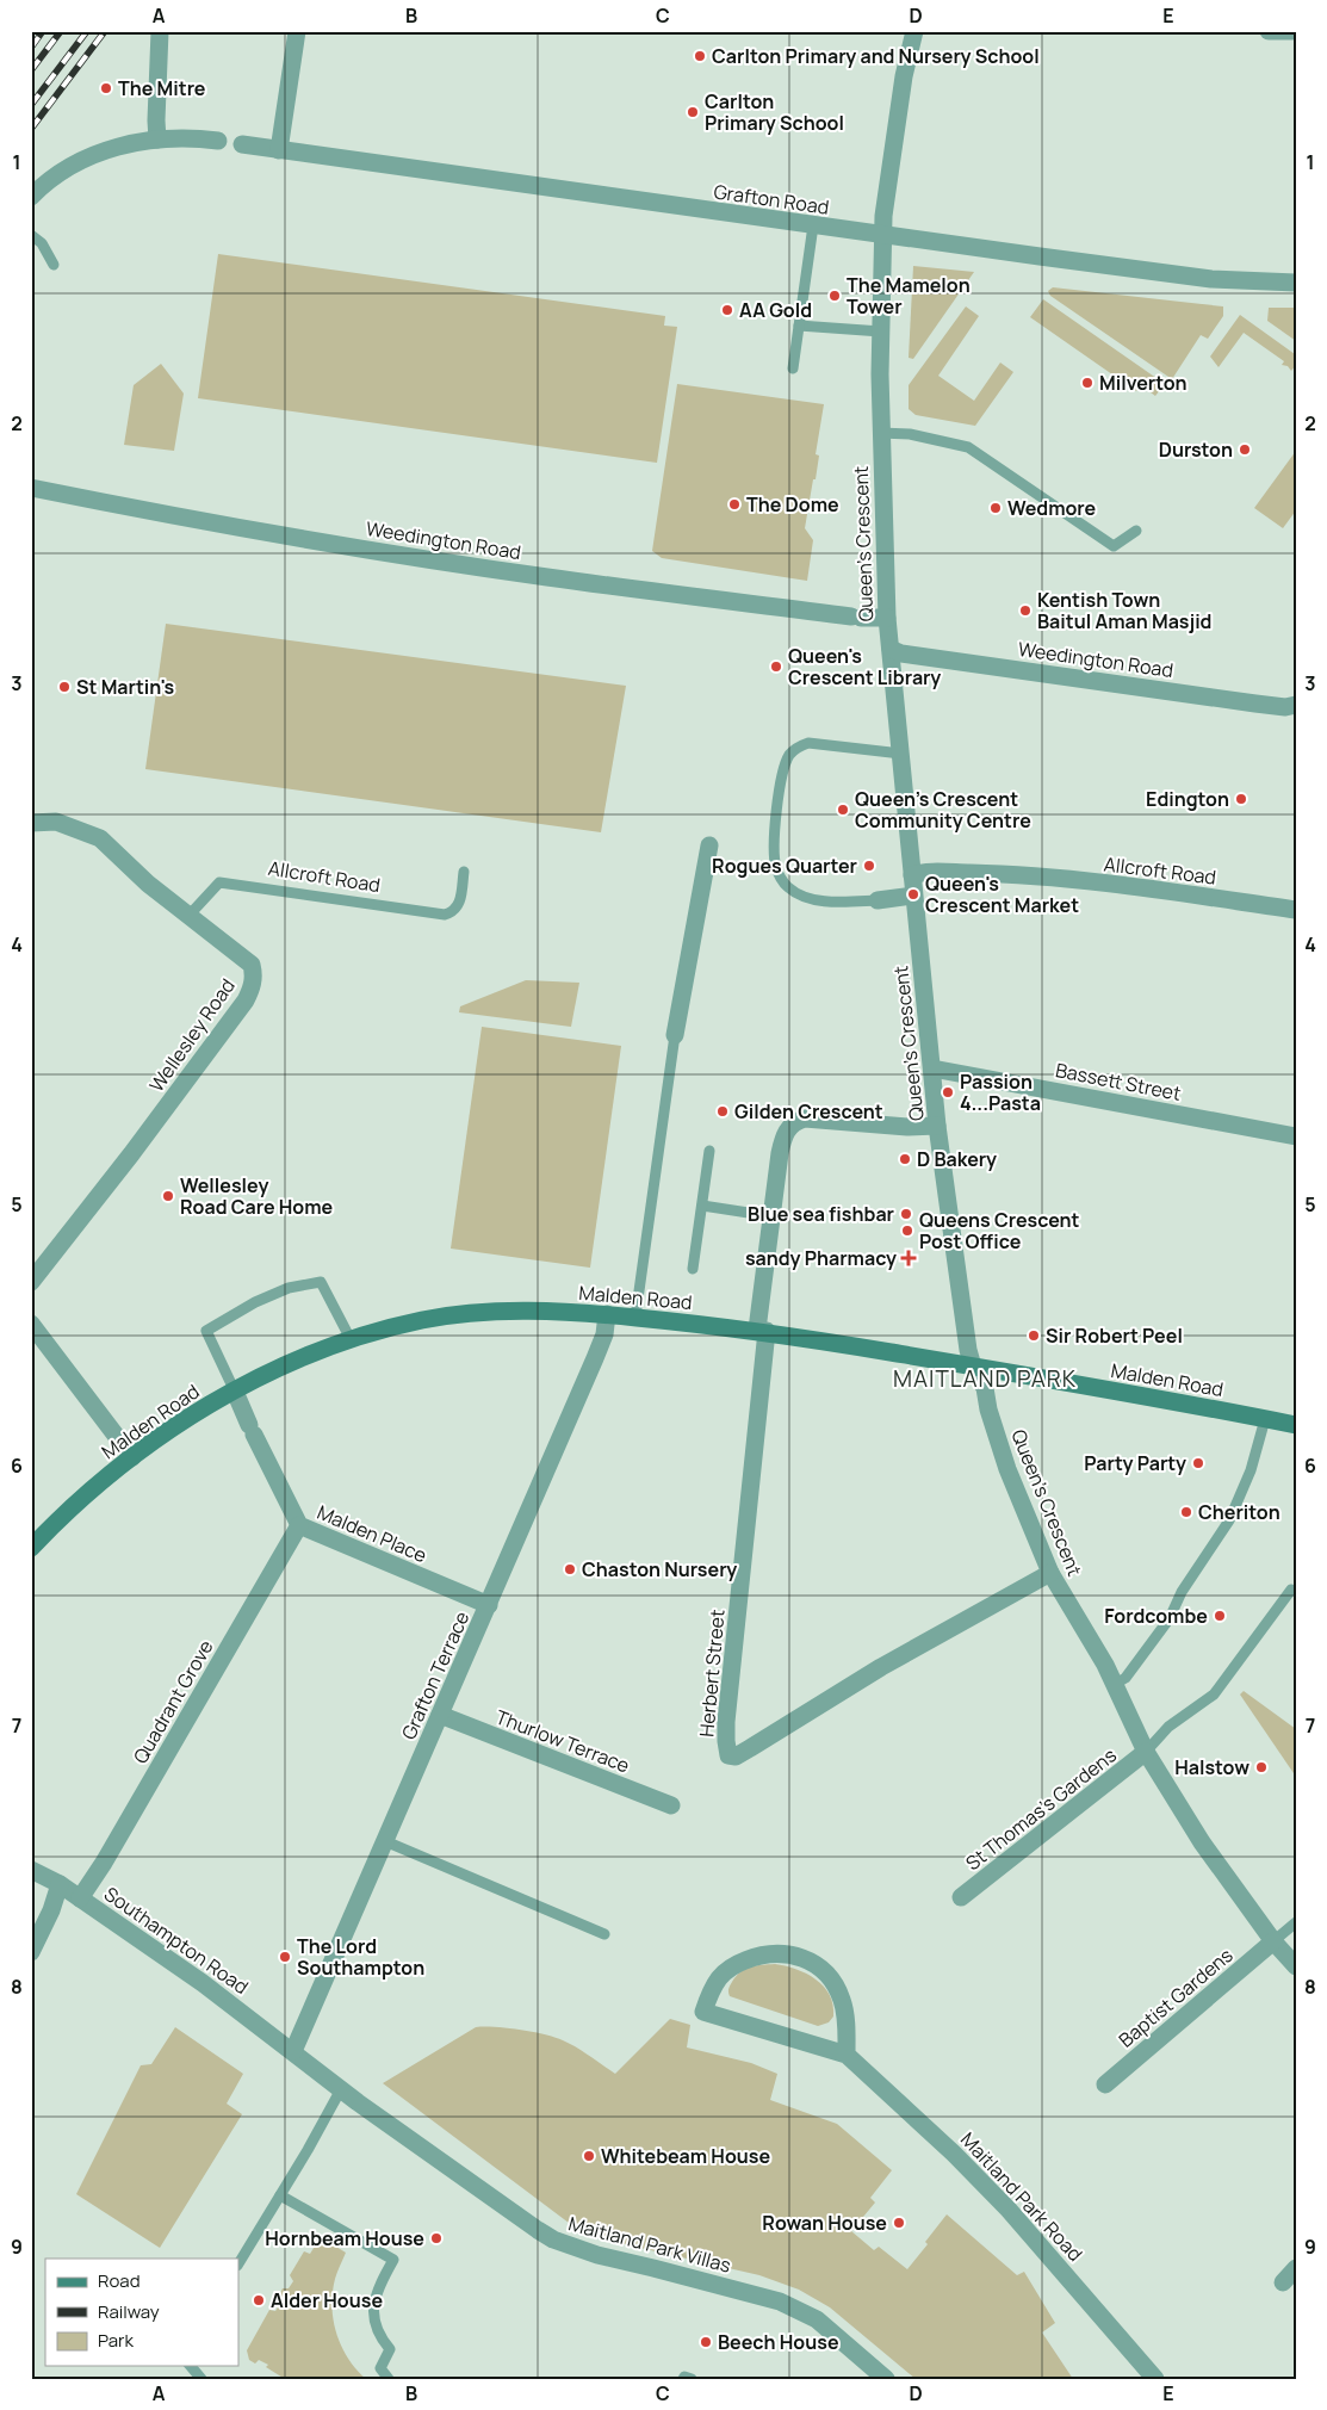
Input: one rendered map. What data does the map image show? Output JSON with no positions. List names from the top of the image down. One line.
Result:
{"streets":{"main road":["Malden Road"],"street":["Grafton Road","Weedington Road","Queen's Crescent","Allcroft Road","Wellesley Road","Bassett Street","Malden Place","Herbert Street","Grafton Terrace","Quadrant Grove","Thurlow Terrace","St Thomas's Gardens","Southampton Road","Baptist Gardens","Maitland Park Road","Maitland Park Villas"]},"crossings":[["Grafton Road","Queen's Crescent"],["Weedington Road","Queen's Crescent"],["Queen's Crescent","Allcroft Road"],["Queen's Crescent","Bassett Street"],["Queen's Crescent","Malden Road"],["Queen's Crescent","Herbert Street"],["Queen's Crescent","St Thomas's Gardens"],["Queen's Crescent","Baptist Gardens"],["Allcroft Road","Wellesley Road"],["Malden Road","Malden Place"],["Malden Road","Herbert Street"],["Malden Road","Grafton Terrace"],["Malden Place","Grafton Terrace"],["Malden Place","Quadrant Grove"],["Grafton Terrace","Thurlow Terrace"],["Grafton Terrace","Southampton Road"],["Grafton Terrace","Maitland Park Villas"],["Quadrant Grove","Southampton Road"],["Southampton Road","Maitland Park Villas"]],"districts":["MAITLAND PARK"],"places":{"other":["Carlton Primary and Nursery School","The Mitre","Carlton Primary School","The Mamelon Tower","AA Gold","Milverton","Durston","The Dome","Wedmore","Kentish Town Baitul Aman Masjid","Queen's Crescent Library","St Martin's","Edington","Queen's Crescent Community Centre","Rogues Quarter","Queen's Crescent Market","Passion 4...Pasta","Gilden Crescent","D Bakery","Wellesley Road Care Home","Blue sea fishbar","Queens Crescent Post Office","Sir Robert Peel","Party Party","Cheriton","Chaston Nursery","Fordcombe","Halstow","The Lord Southampton","Whitebeam House","Rowan House","Hornbeam House","Alder House","Beech House"],"health":["sandy Pharmacy"]},"legend":["Road","Railway","Park"],"grid":{"columns":["A","B","C","D","E"],"rows":["1","2","3","4","5","6","7","8","9"]}}
